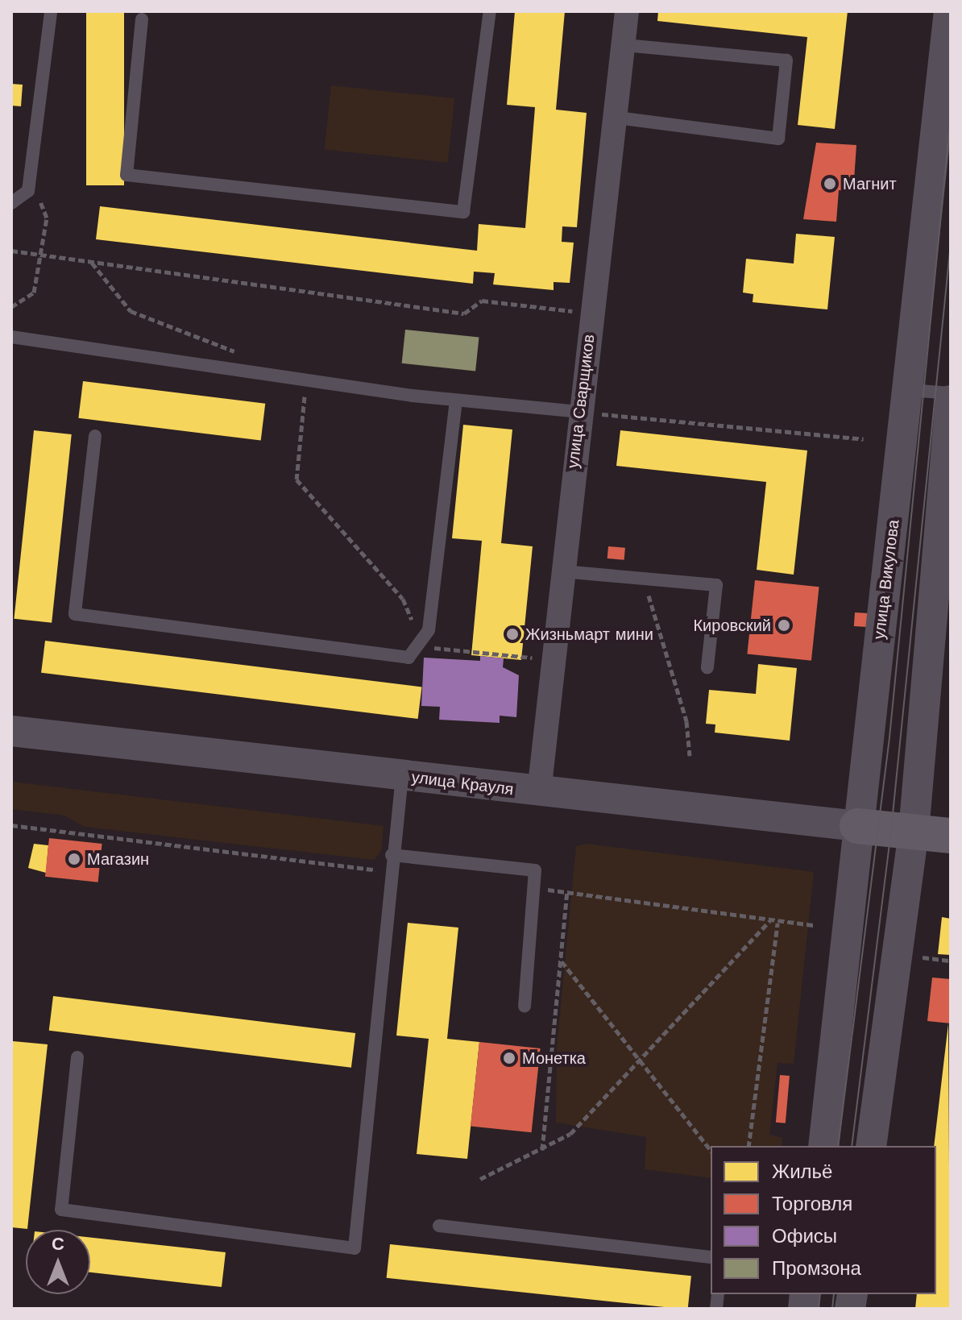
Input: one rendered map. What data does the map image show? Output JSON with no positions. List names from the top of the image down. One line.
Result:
{"streets":{"main road":["улица Крауля"],"street":["улица Сварщиков","улица Викулова"]},"crossings":[["улица Сварщиков","улица Крауля"],["улица Викулова","улица Крауля"]],"places":["Магнит","Кировский","Жизньмарт мини","Магазин","Монетка"],"legend":["Жильё","Торговля","Офисы","Промзона"],"north":"top"}
